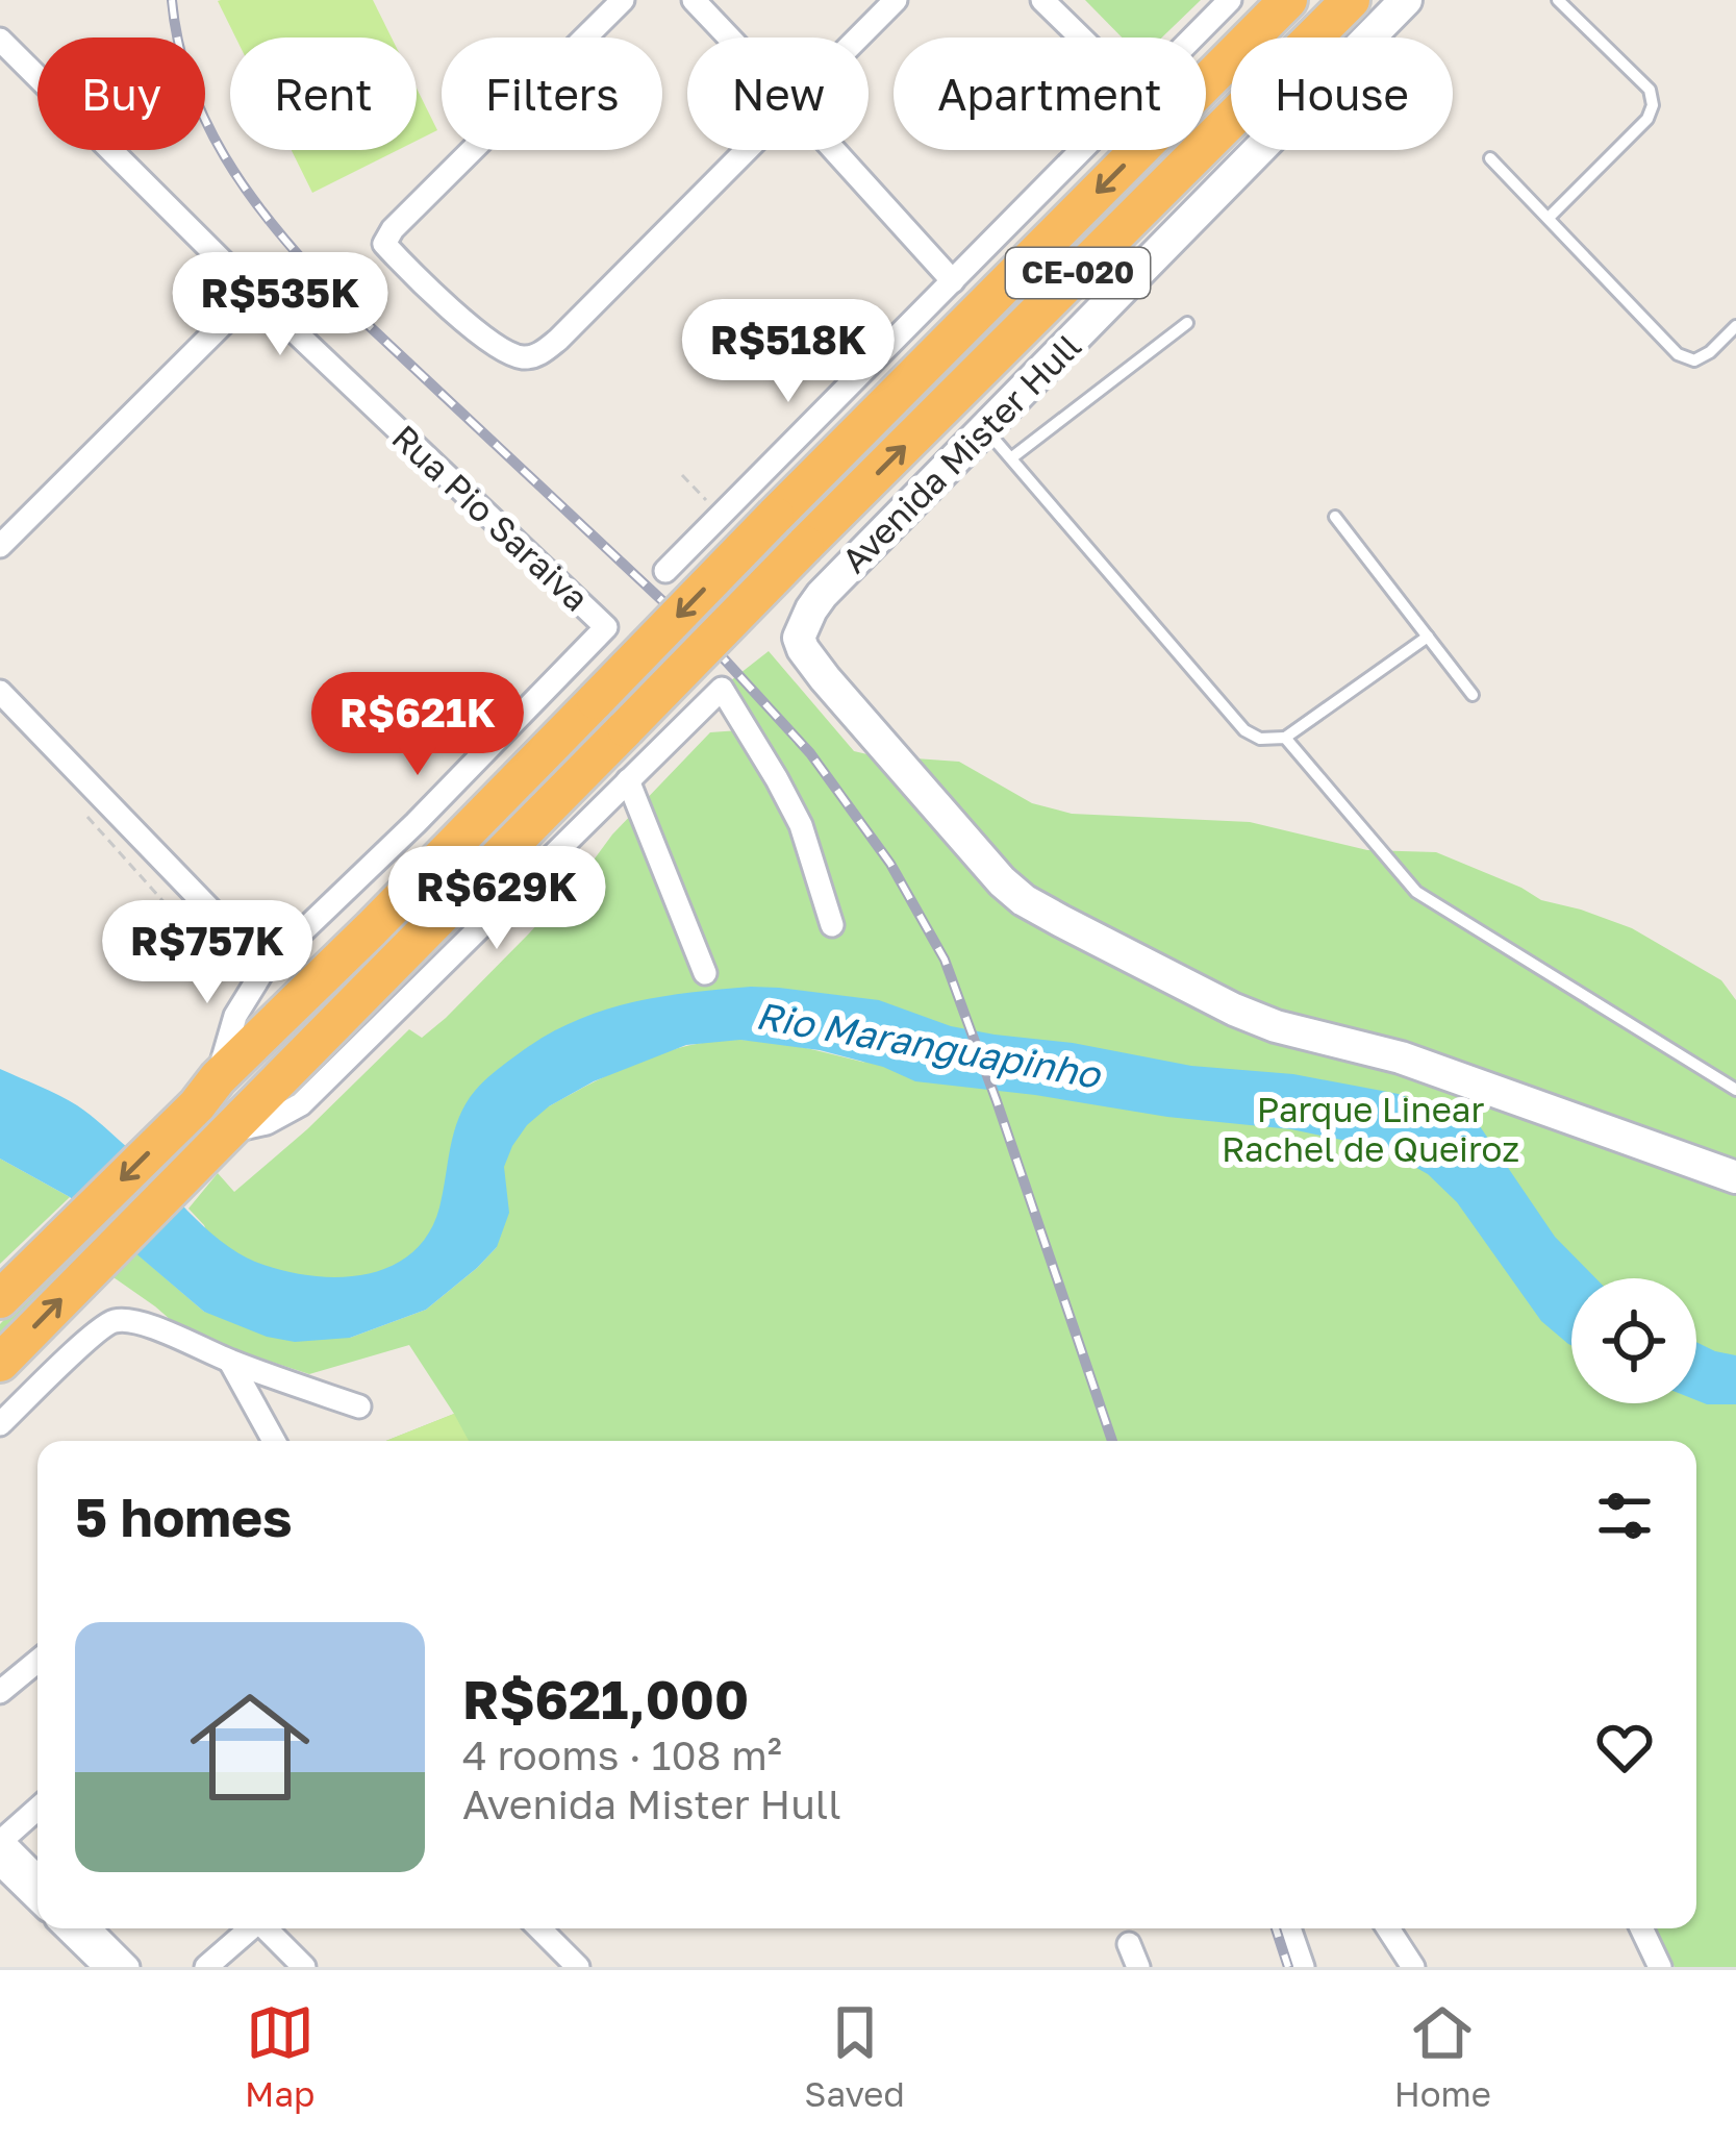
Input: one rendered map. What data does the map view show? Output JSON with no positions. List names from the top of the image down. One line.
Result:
{"streets":{"highway":["CE-020","Avenida Mister Hull"],"street":["Rua Pio Saraiva"]},"crossings":[["CE-020","Avenida Mister Hull"]],"water":["Rio Maranguapinho"],"parks":["Parque Linear Rachel de Queiroz"],"page":{"chip":["Buy","Rent","Filters","New","Apartment","House"],"price":["R$535K","R$518K","R$621K","R$629K","R$757K"],"heading":"5 homes","list":[{"name":"R$621,000","note":"4 rooms · 108 m² · Avenida Mister Hull"}],"tabs":["Map","Saved","Home"]}}
